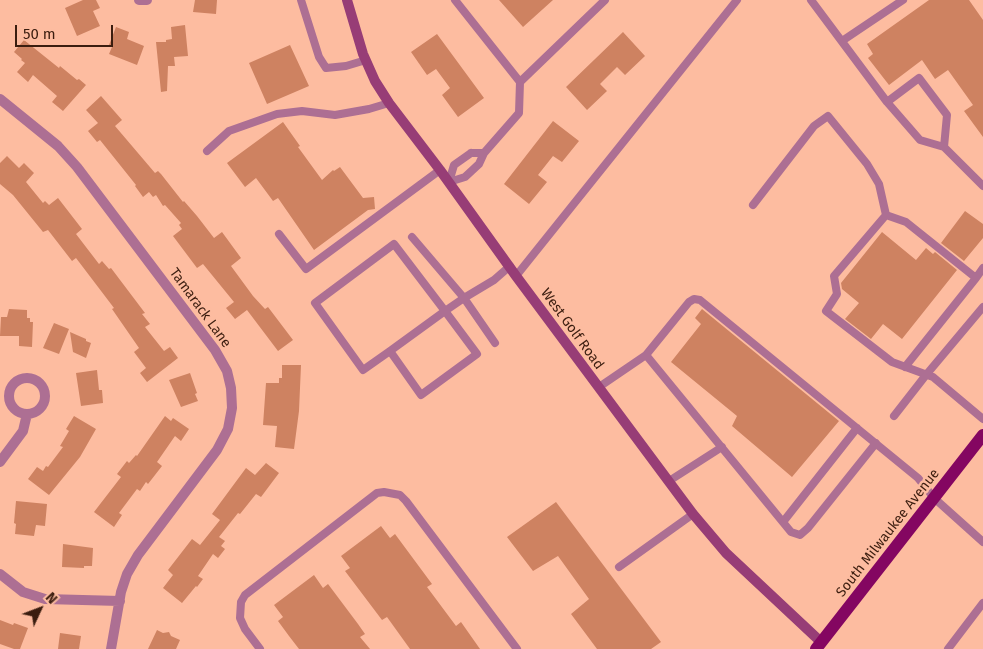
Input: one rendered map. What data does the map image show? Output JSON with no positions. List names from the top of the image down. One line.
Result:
{"streets":{"main road":["South Milwaukee Avenue"],"street":["Tamarack Lane","West Golf Road"]},"crossings":[["West Golf Road","South Milwaukee Avenue"]],"scale_bar":"50 m","north":"top right"}
